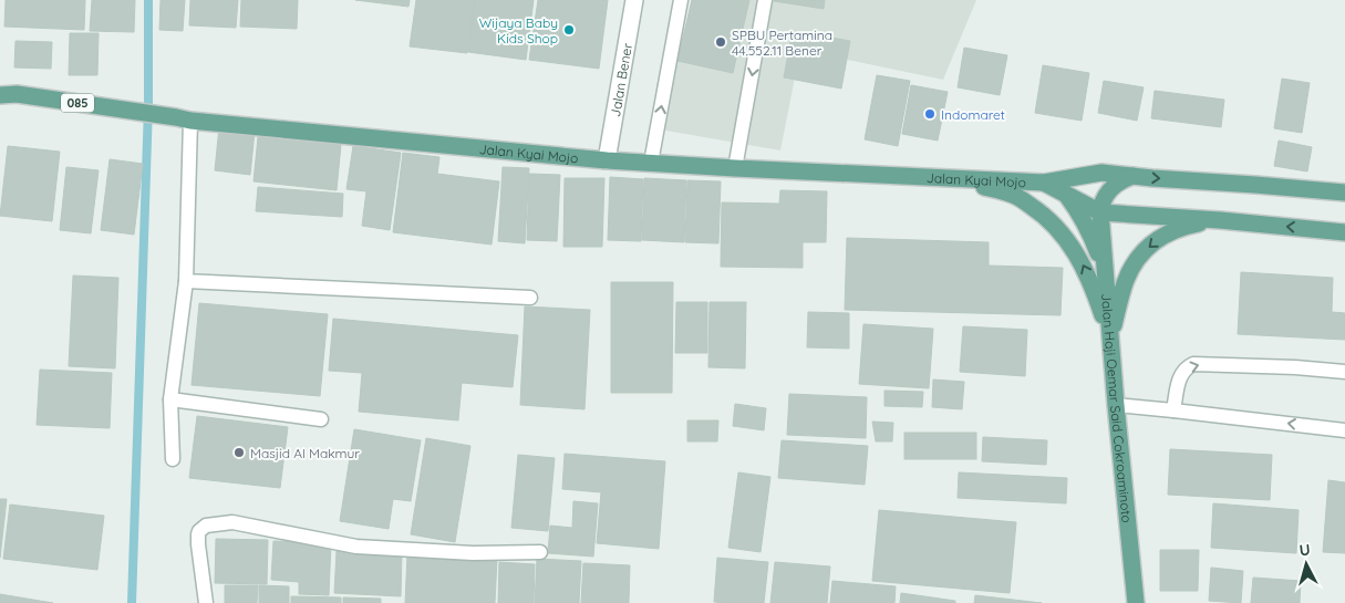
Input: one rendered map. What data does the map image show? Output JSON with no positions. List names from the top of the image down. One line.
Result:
{"streets":{"main road":["085","Jalan Kyai Mojo","Jalan Haji Oemar Said Cokroaminoto"],"street":["Jalan Bener"]},"crossings":[["Jalan Bener","Jalan Kyai Mojo"],["085","Jalan Kyai Mojo"],["Jalan Kyai Mojo","Jalan Haji Oemar Said Cokroaminoto"]],"places":["Wijaya Baby Kids Shop","SPBU Pertamina 44.552.11 Bener","Indomaret","Masjid Al Makmur"],"north":"top"}
